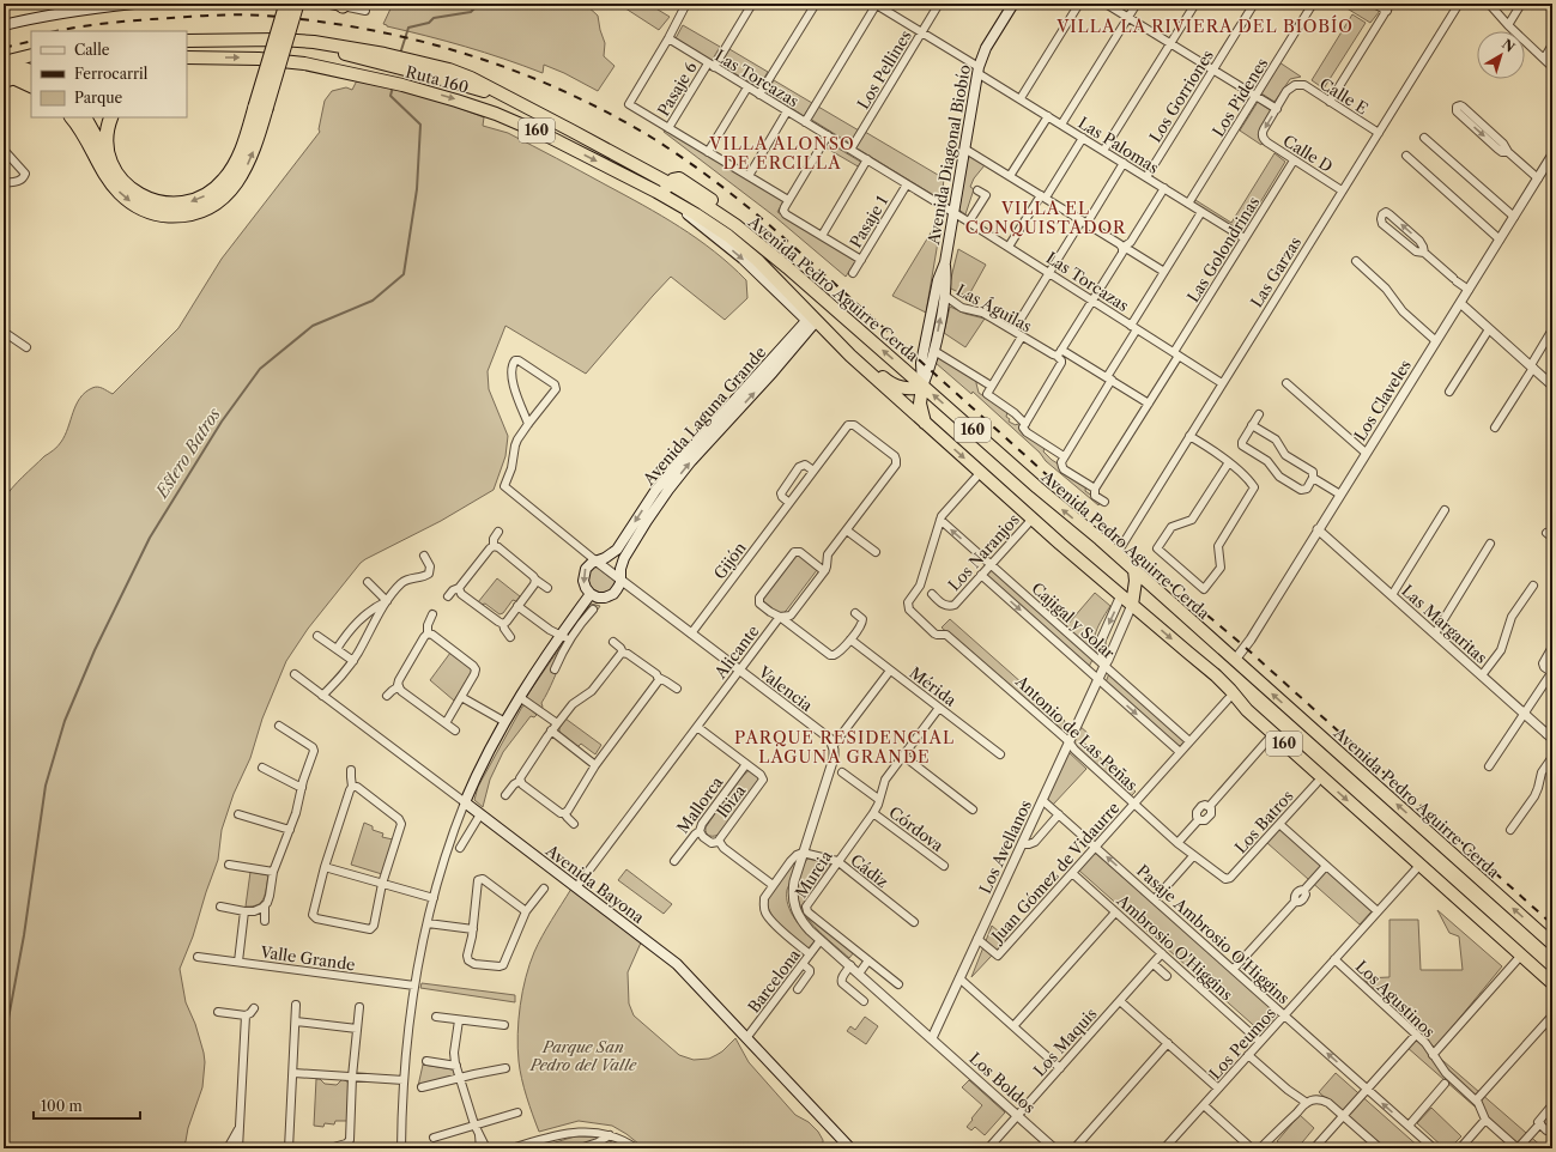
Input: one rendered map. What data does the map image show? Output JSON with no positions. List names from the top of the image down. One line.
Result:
{"streets":{"highway":["Ruta 160","160","Avenida Pedro Aguirre Cerda"],"main road":["Avenida Diagonal Biobío","Avenida Laguna Grande","Avenida Bayona"],"street":["Los Pellines","Las Torcazas","Pasaje 6","Los Gorriones","Calle E","Los Pidenes","Las Palomas","Calle D","Pasaje 1","Las Golondrinas","Las Garzas","Las Águilas","Los Claveles","Los Naranjos","Gijón","Cajigal y Solar","Las Margaritas","Alicante","Mérida","Valencia","Antonio de Las Peñas","Ibiza","Mallorca","Los Batros","Córdova","Los Avellanos","Cádiz","Juan Gómez de Vidaurre","Murcia","Pasaje Ambrosio O'Higgins","Ambrosio O'Higgins","Valle Grande","Barcelona","Los Agustinos","Los Maquis","Los Peumos","Los Boldos"]},"crossings":[["Los Pellines","Las Torcazas"],["Los Pellines","Las Palomas"],["Las Torcazas","Pasaje 6"],["Las Torcazas","Avenida Diagonal Biobío"],["Las Torcazas","Pasaje 1"],["Las Torcazas","Las Golondrinas"],["Las Torcazas","Las Garzas"],["Ruta 160","Avenida Pedro Aguirre Cerda"],["Los Gorriones","Las Palomas"],["Calle E","Calle D"],["Calle E","Las Garzas"],["Los Pidenes","Las Palomas"],["Las Palomas","Avenida Diagonal Biobío"],["Las Palomas","Las Golondrinas"],["Calle D","Las Golondrinas"],["Calle D","Las Garzas"],["Avenida Diagonal Biobío","Avenida Pedro Aguirre Cerda"],["Avenida Diagonal Biobío","Las Águilas"],["Las Golondrinas","Las Águilas"],["Las Garzas","Avenida Pedro Aguirre Cerda"],["Avenida Pedro Aguirre Cerda","Los Claveles"],["Avenida Pedro Aguirre Cerda","Avenida Laguna Grande"],["Avenida Pedro Aguirre Cerda","Los Naranjos"],["Avenida Pedro Aguirre Cerda","Los Avellanos"],["Los Claveles","Las Margaritas"],["Avenida Laguna Grande","Valencia"],["Los Naranjos","Cajigal y Solar"],["Gijón","Alicante"],["Gijón","Valencia"],["Cajigal y Solar","Antonio de Las Peñas"],["Cajigal y Solar","Los Avellanos"],["Cajigal y Solar","Juan Gómez de Vidaurre"],["Alicante","Valencia"],["Alicante","Ibiza"],["Alicante","Avenida Bayona"],["Mérida","Murcia"],["Antonio de Las Peñas","Los Batros"],["Antonio de Las Peñas","Los Avellanos"],["Antonio de Las Peñas","Juan Gómez de Vidaurre"],["Ibiza","Mallorca"],["Córdova","Murcia"],["Los Avellanos","Juan Gómez de Vidaurre"],["Los Avellanos","Pasaje Ambrosio O'Higgins"],["Los Avellanos","Los Boldos"],["Cádiz","Murcia"],["Juan Gómez de Vidaurre","Pasaje Ambrosio O'Higgins"],["Juan Gómez de Vidaurre","Ambrosio O'Higgins"],["Avenida Bayona","Barcelona"],["Pasaje Ambrosio O'Higgins","Los Peumos"],["Ambrosio O'Higgins","Los Maquis"],["Ambrosio O'Higgins","Los Peumos"],["Los Agustinos","Los Peumos"],["Los Maquis","Los Boldos"]],"districts":["VILLA LA RIVIERA DEL BIOBÍO","VILLA ALONSO DE ERCILLA","VILLA EL CONQUISTADOR","PARQUE RESIDENCIAL LAGUNA GRANDE"],"water":["Estero Batros"],"parks":["Parque San Pedro del Valle"],"legend":["Calle","Ferrocarril","Parque"],"scale_bar":"100 m","north":"top right"}
